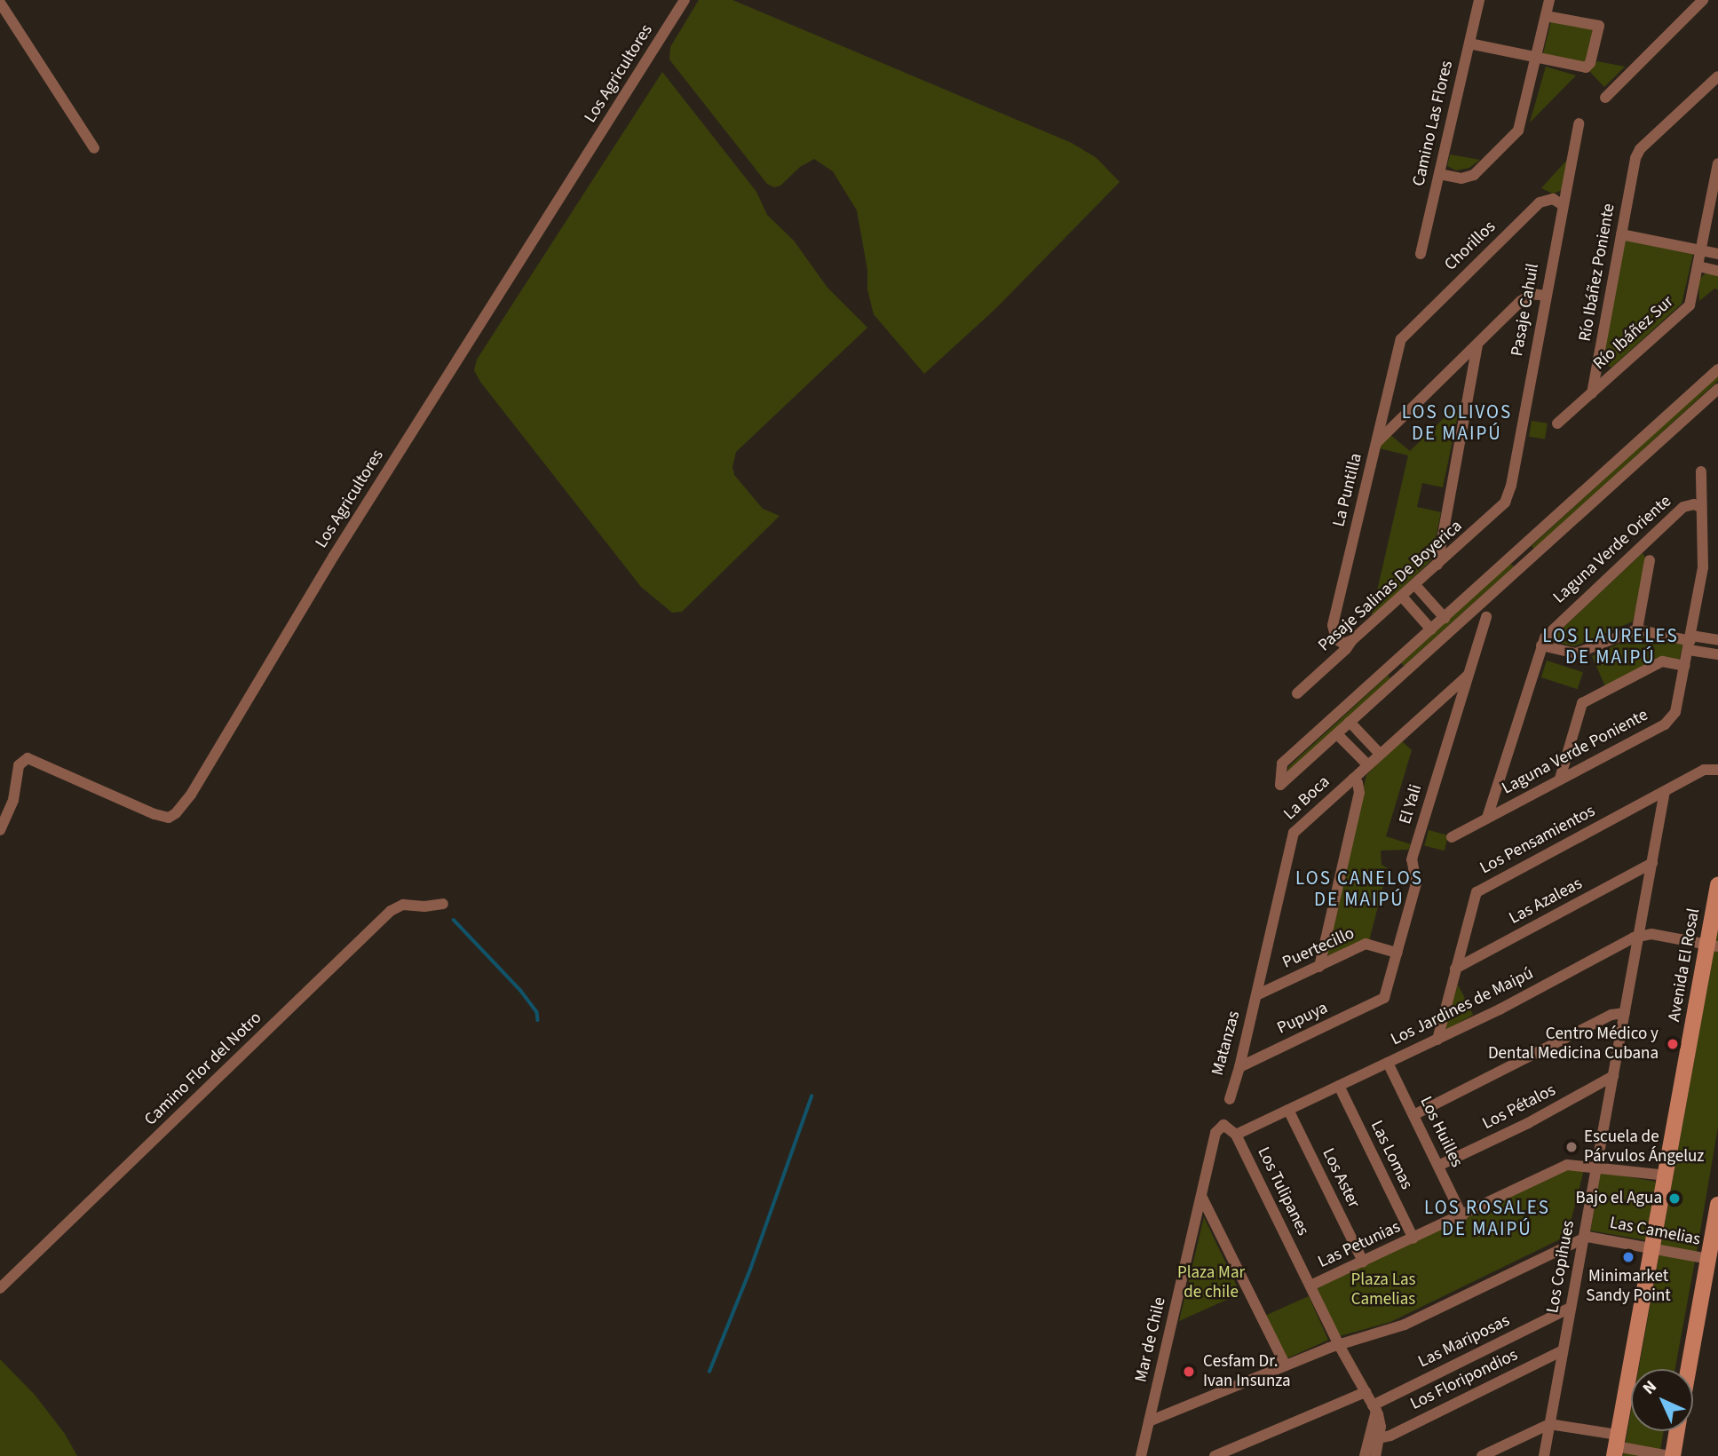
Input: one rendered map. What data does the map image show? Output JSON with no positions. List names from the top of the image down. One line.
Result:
{"streets":{"street":["Los Agricultores","Camino Las Flores","Chorillos","Río Ibáñez Poniente","Pasaje Cahuil","Río Ibáñez Sur","La Puntilla","Laguna Verde Oriente","Pasaje Salinas De Boyerica","Laguna Verde Poniente","La Boca","El Yali","Los Pensamientos","Las Azaleas","Puertecillo","Avenida El Rosal","Los Jardines de Maipú","Pupuya","Matanzas","Camino Flor del Notro","Los Pétalos","Los Huilles","Las Lomas","Los Aster","Los Tulipanes","Las Camelias","Las Petunias","Los Copihues","Mar de Chile","Las Mariposas","Los Floripondios"]},"crossings":[["Chorillos","Pasaje Cahuil"],["Chorillos","La Puntilla"],["Río Ibáñez Poniente","Río Ibáñez Sur"],["Pasaje Cahuil","Pasaje Salinas De Boyerica"],["La Puntilla","Pasaje Salinas De Boyerica"],["Laguna Verde Oriente","Laguna Verde Poniente"],["La Boca","El Yali"],["La Boca","Puertecillo"],["La Boca","Matanzas"],["El Yali","Puertecillo"],["El Yali","Pupuya"],["Los Pensamientos","Las Azaleas"],["Los Pensamientos","Los Jardines de Maipú"],["Los Pensamientos","Los Copihues"],["Las Azaleas","Los Copihues"],["Puertecillo","Matanzas"],["Avenida El Rosal","Los Jardines de Maipú"],["Avenida El Rosal","Las Camelias"],["Avenida El Rosal","Las Petunias"],["Los Jardines de Maipú","Los Huilles"],["Los Jardines de Maipú","Las Lomas"],["Los Jardines de Maipú","Los Aster"],["Los Jardines de Maipú","Los Tulipanes"],["Los Jardines de Maipú","Los Copihues"],["Pupuya","Matanzas"],["Los Pétalos","Los Huilles"],["Los Pétalos","Los Copihues"],["Los Huilles","Las Petunias"],["Las Lomas","Las Petunias"],["Los Aster","Las Petunias"],["Los Tulipanes","Las Camelias"],["Los Tulipanes","Las Petunias"],["Los Tulipanes","Mar de Chile"],["Los Tulipanes","Las Mariposas"],["Los Tulipanes","Los Floripondios"],["Las Camelias","Los Copihues"],["Las Camelias","Mar de Chile"],["Las Petunias","Los Copihues"],["Los Copihues","Las Mariposas"],["Los Copihues","Los Floripondios"]],"districts":["LOS OLIVOS DE MAIPÚ","LOS LAURELES DE MAIPÚ","LOS CANELOS DE MAIPÚ","LOS ROSALES DE MAIPÚ"],"parks":["Plaza Mar de chile","Plaza Las Camelias"],"places":["Centro Médico y Dental Medicina Cubana","Escuela de Párvulos Ángeluz","Bajo el Agua","Minimarket Sandy Point","Cesfam Dr. Ivan Insunza"],"north":"top left"}
